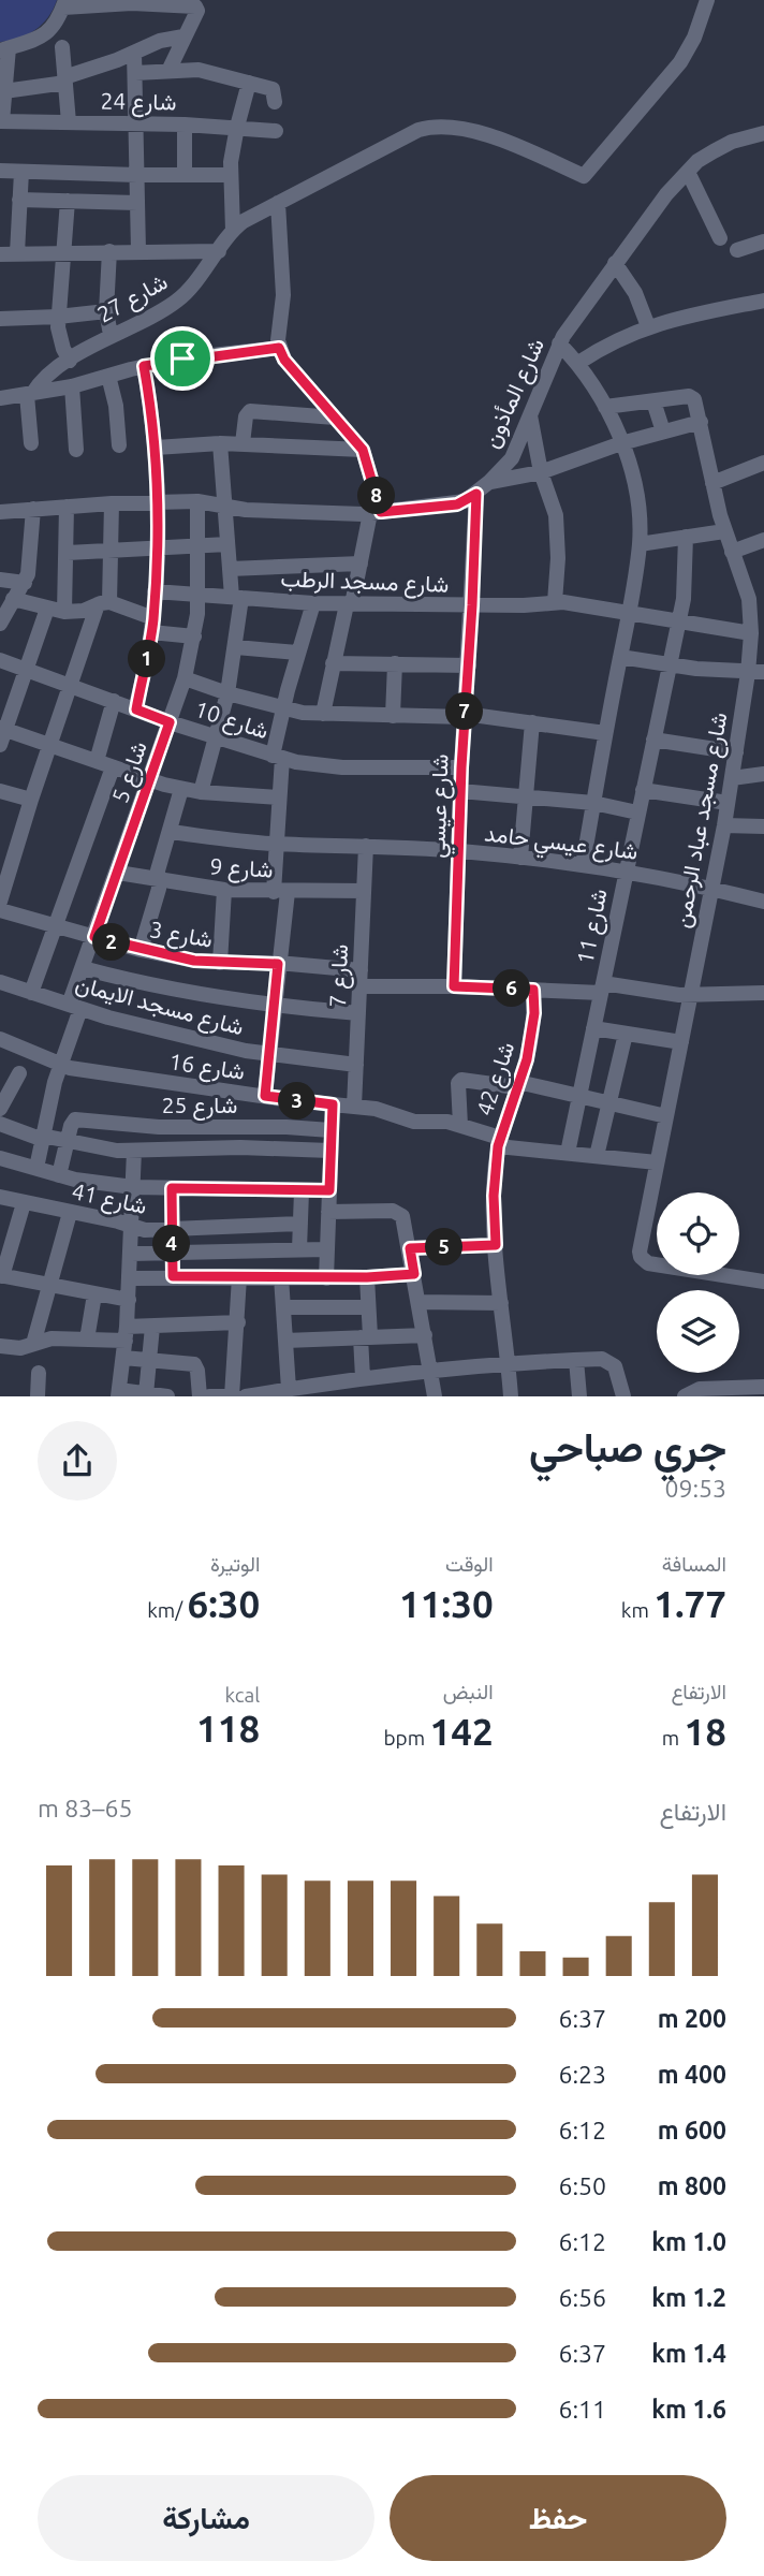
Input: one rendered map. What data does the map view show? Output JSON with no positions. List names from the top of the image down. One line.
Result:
{"streets":{"street":["شارع 24","شارع 27","شارع المأذون","شارع مسجد الرطب","شارع 10","شارع 5","شارع عيسي","شارع مسجد عباد الرحمن","شارع عيسي حامد","شارع 9","شارع 11","شارع 3","شارع 7","شارع مسجد الايمان","شارع 16","شارع 42","شارع 25","شارع 41"]},"crossings":[["شارع المأذون","شارع 5"],["شارع المأذون","شارع عيسي"],["شارع مسجد الرطب","شارع 5"],["شارع مسجد الرطب","شارع عيسي"],["شارع مسجد الرطب","شارع مسجد عباد الرحمن"],["شارع مسجد الرطب","شارع 11"],["شارع 10","شارع 5"],["شارع 10","شارع عيسي"],["شارع 5","شارع 9"],["شارع 5","شارع 3"],["شارع 5","شارع مسجد الايمان"],["شارع 5","شارع 16"],["شارع عيسي","شارع عيسي حامد"],["شارع مسجد عباد الرحمن","شارع عيسي حامد"],["شارع مسجد عباد الرحمن","شارع 16"],["شارع عيسي حامد","شارع 11"],["شارع عيسي حامد","شارع 7"],["شارع 9","شارع 7"],["شارع 11","شارع 16"],["شارع 3","شارع 7"],["شارع 7","شارع مسجد الايمان"],["شارع 7","شارع 16"],["شارع 16","شارع 42"]],"page":{"pins":["8","1","7","2","6","3","4","5"],"heading":["جري صباحي","09:53"],"stats":[["المسافة","1.77 km"],["الوقت","11:30"],["الوتيرة","6:30 /km"],["الارتفاع","18 m"],["النبض","142 bpm"],["kcal","118"]],"chart":["الارتفاع","65–83 m"],"list":[{"name":"200 m","note":"6:37"},{"name":"400 m","note":"6:23"},{"name":"600 m","note":"6:12"},{"name":"800 m","note":"6:50"},{"name":"1.0 km","note":"6:12"},{"name":"1.2 km","note":"6:56"},{"name":"1.4 km","note":"6:37"},{"name":"1.6 km","note":"6:11"}],"buttons":["حفظ","مشاركة"]}}
